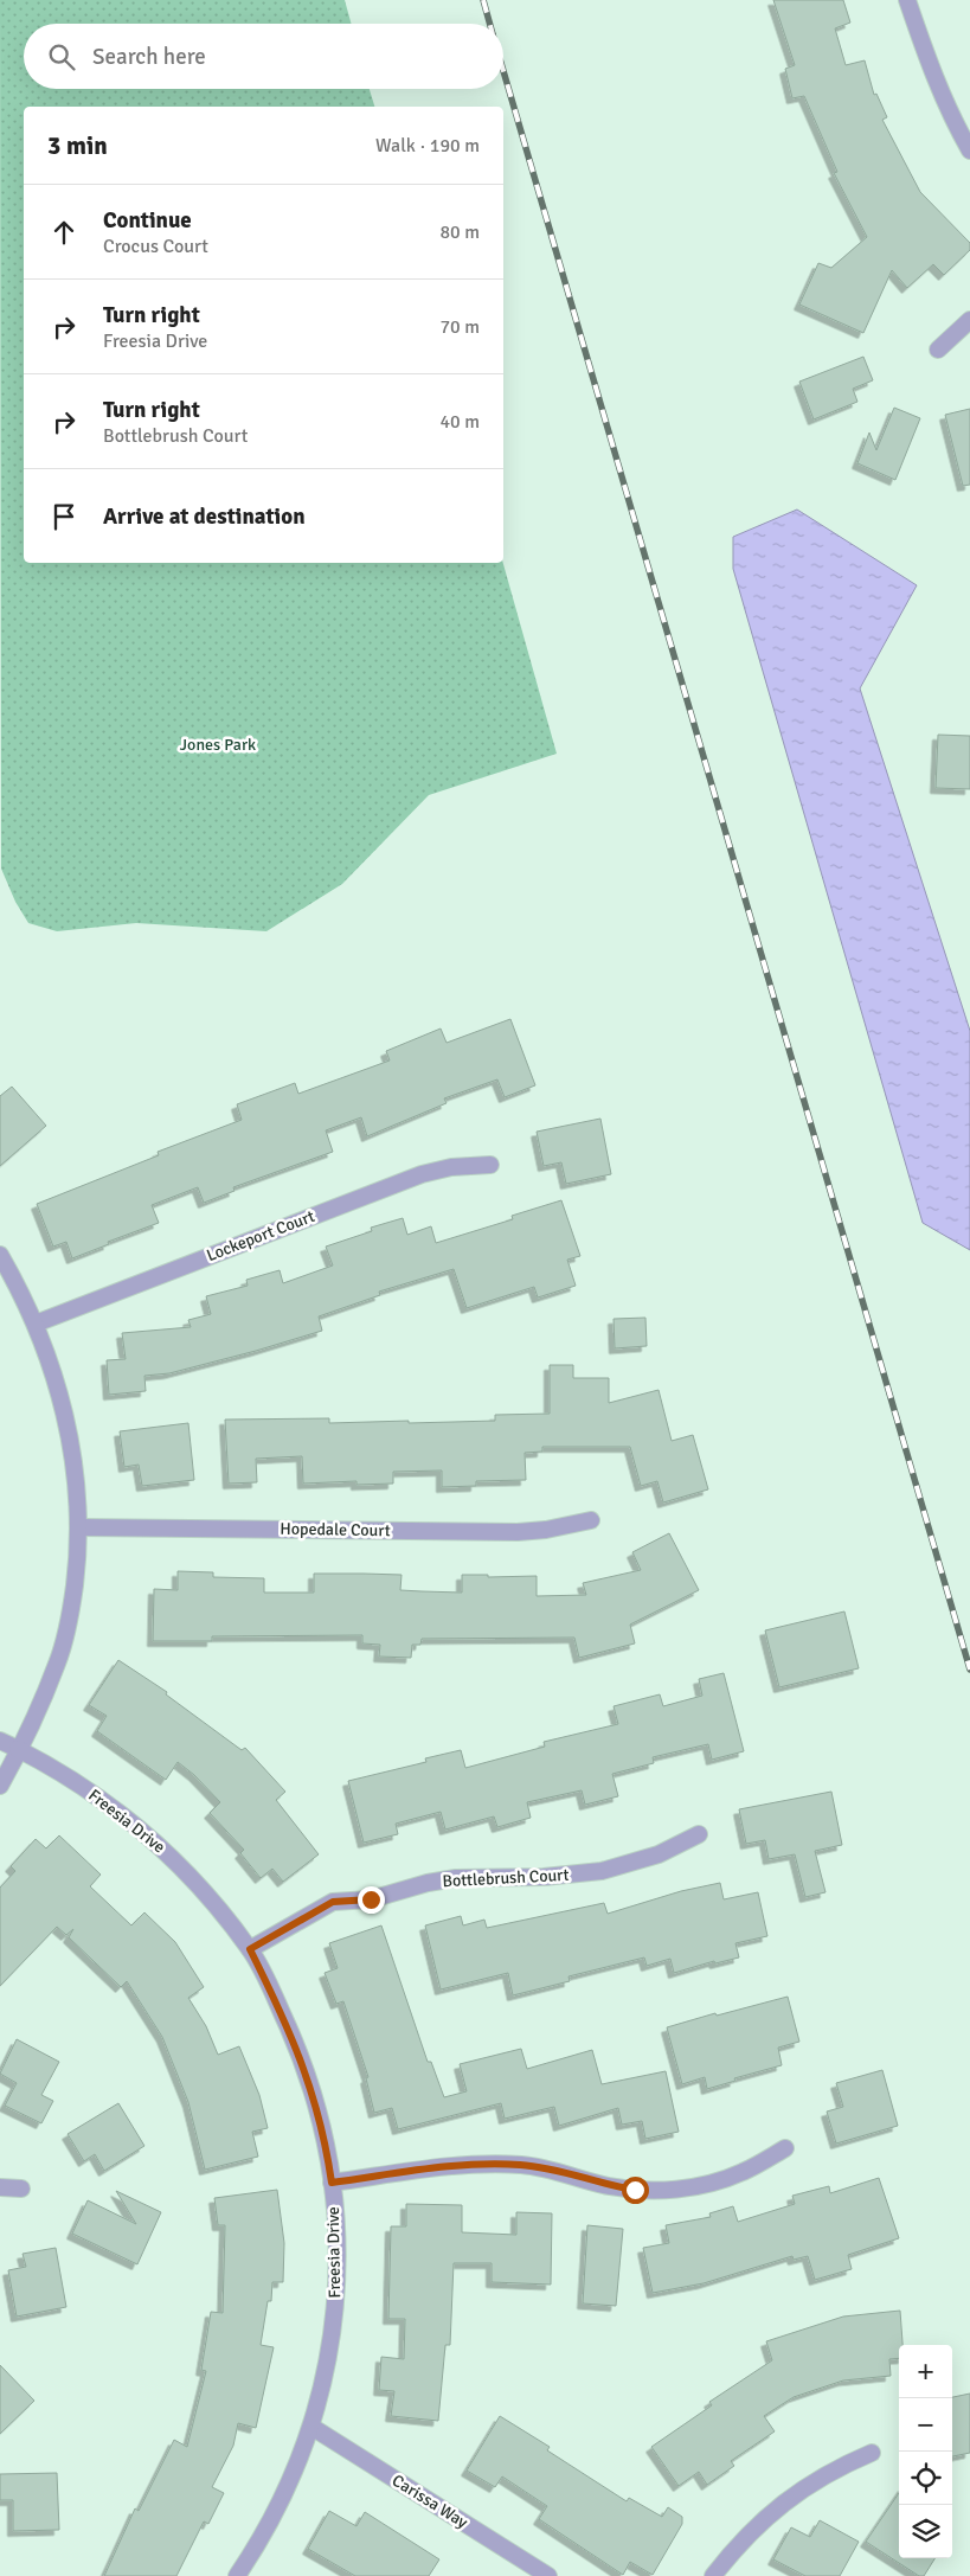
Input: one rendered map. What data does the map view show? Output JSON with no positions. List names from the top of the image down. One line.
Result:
{"streets":{"street":["Lockeport Court","Hopedale Court","Freesia Drive","Bottlebrush Court","Carissa Way"]},"crossings":[["Freesia Drive","Bottlebrush Court"],["Freesia Drive","Carissa Way"]],"parks":["Jones Park"],"page":{"search":"Search here","heading":["3 min","Walk · 190 m"],"list":[["Continue","Crocus Court","80 m"],["Turn right","Freesia Drive","70 m"],["Turn right","Bottlebrush Court","40 m"],"Arrive at destination"],"map_buttons":["+","−"]}}
